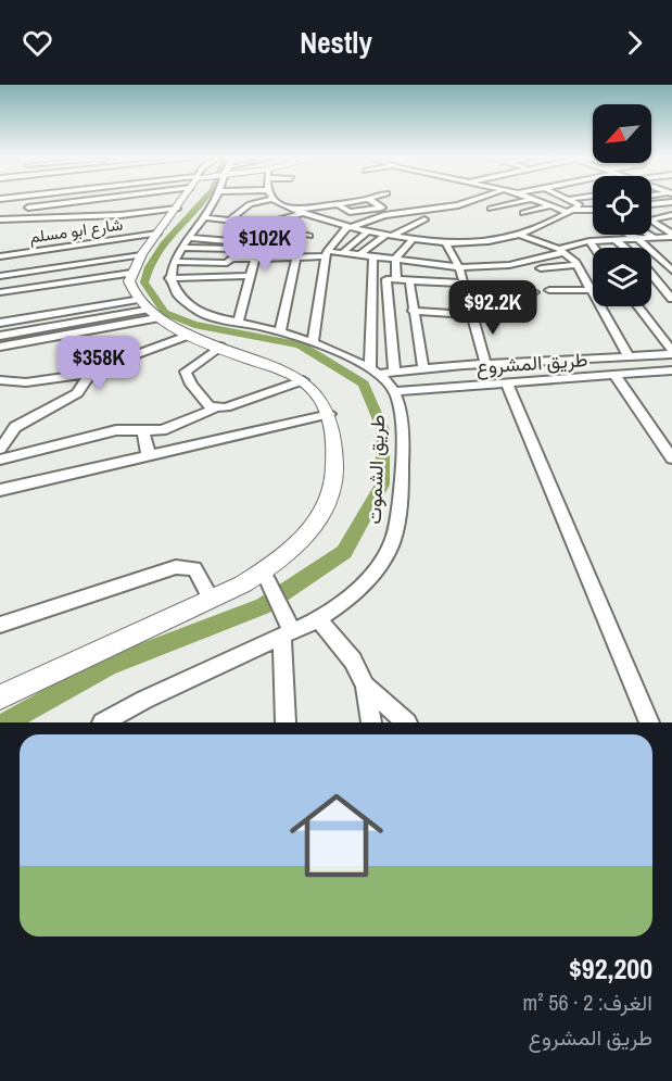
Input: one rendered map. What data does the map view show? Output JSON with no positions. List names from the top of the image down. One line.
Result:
{"streets":{"street":["طريق المشروع","طريق الشموت"]},"crossings":[["طريق المشروع","طريق الشموت"]],"north":"bottom left","page":{"header":"Nestly","price":["$102K","$92.2K","$358K"],"list":[{"name":"$92,200","note":"الغرف: 2 · 56 m² · طريق المشروع"}]}}
